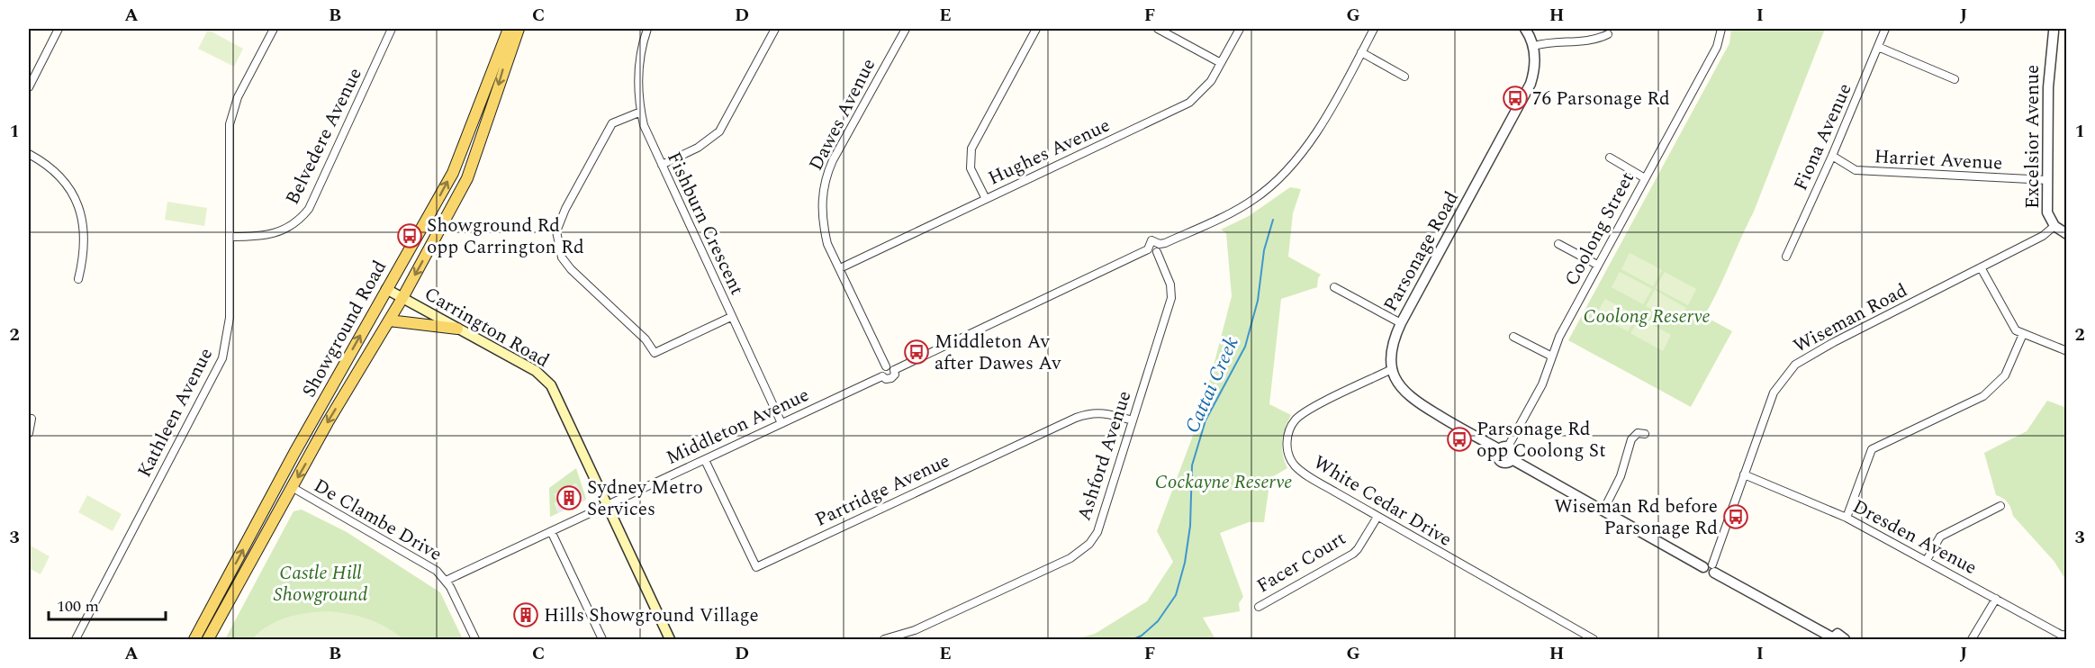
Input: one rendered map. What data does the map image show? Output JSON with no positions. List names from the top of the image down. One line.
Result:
{"streets":{"main road":["Carrington Road","Showground Road"],"street":["Dawes Avenue","Belvedere Avenue","Fiona Avenue","Excelsior Avenue","Hughes Avenue","Harriet Avenue","Fishburn Crescent","Coolong Street","Parsonage Road","Wiseman Road","Kathleen Avenue","Middleton Avenue","Ashford Avenue","Partridge Avenue","White Cedar Drive","De Clambe Drive","Dresden Avenue","Facer Court"]},"crossings":[["Dawes Avenue","Hughes Avenue"],["Dawes Avenue","Middleton Avenue"],["Belvedere Avenue","Kathleen Avenue"],["Fiona Avenue","Harriet Avenue"],["Excelsior Avenue","Harriet Avenue"],["Excelsior Avenue","Wiseman Road"],["Fishburn Crescent","Middleton Avenue"],["Parsonage Road","White Cedar Drive"],["Wiseman Road","Dresden Avenue"],["Carrington Road","Showground Road"],["Carrington Road","Middleton Avenue"],["Showground Road","De Clambe Drive"],["Middleton Avenue","Partridge Avenue"],["Middleton Avenue","De Clambe Drive"],["Ashford Avenue","Partridge Avenue"],["White Cedar Drive","Facer Court"]],"water":["Cattai Creek"],"parks":["Coolong Reserve","Cockayne Reserve","Castle Hill Showground"],"places":{"bus stop":["76 Parsonage Rd","Showground Rd opp Carrington Rd","Middleton Av after Dawes Av","Parsonage Rd opp Coolong St","Wiseman Rd before Parsonage Rd"],"building":["Sydney Metro Services","Hills Showground Village"]},"scale_bar":"100 m","grid":{"columns":["A","B","C","D","E","F","G","H","I","J"],"rows":["1","2","3"]}}
